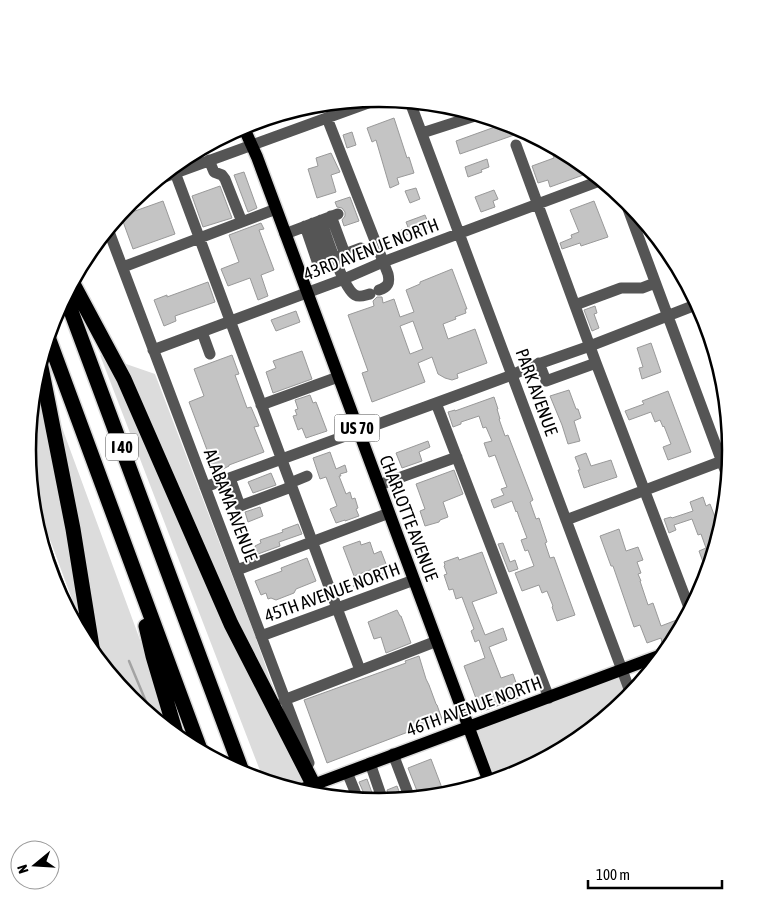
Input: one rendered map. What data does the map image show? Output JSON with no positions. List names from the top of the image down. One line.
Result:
{"streets":{"highway":["I 40"],"main road":["US 70","CHARLOTTE AVENUE","46TH AVENUE NORTH"],"street":["43RD AVENUE NORTH","PARK AVENUE","ALABAMA AVENUE","45TH AVENUE NORTH"]},"crossings":[["43RD AVENUE NORTH","PARK AVENUE"],["43RD AVENUE NORTH","ALABAMA AVENUE"],["43RD AVENUE NORTH","CHARLOTTE AVENUE"],["PARK AVENUE","46TH AVENUE NORTH"],["ALABAMA AVENUE","45TH AVENUE NORTH"],["CHARLOTTE AVENUE","45TH AVENUE NORTH"],["CHARLOTTE AVENUE","46TH AVENUE NORTH"]],"scale_bar":"100 m","north":"left"}
